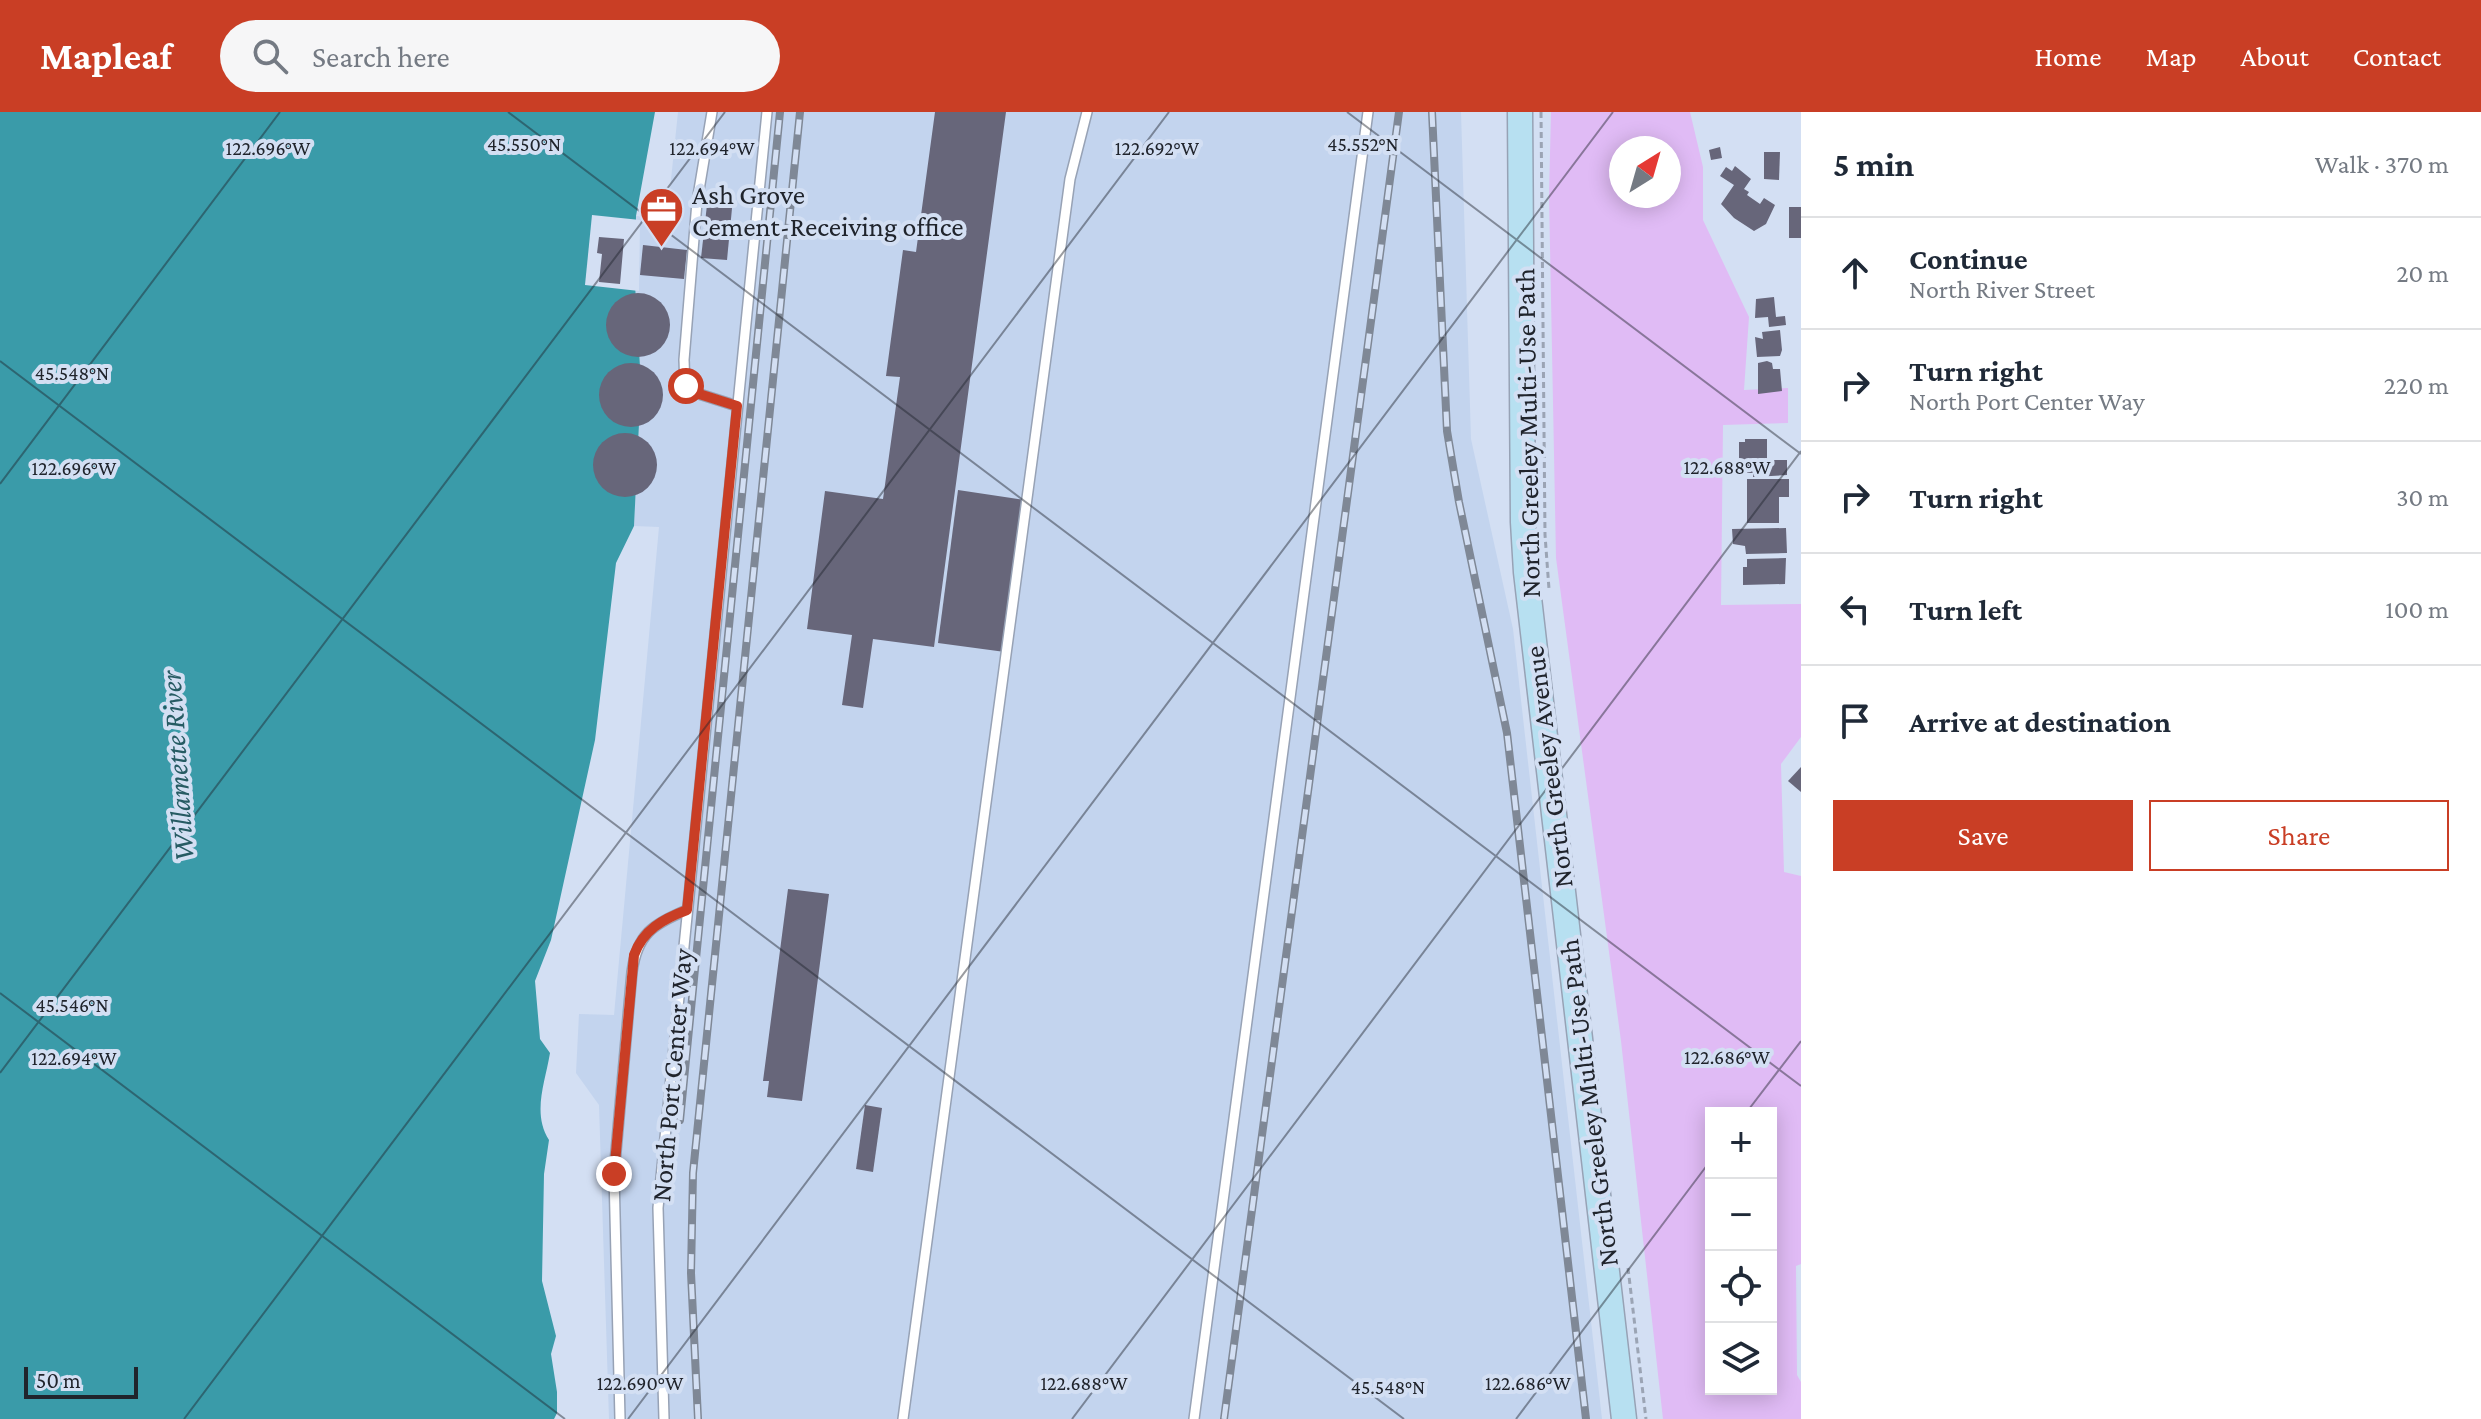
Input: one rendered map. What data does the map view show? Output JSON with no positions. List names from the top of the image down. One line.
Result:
{"streets":{"main road":["North Greeley Avenue"],"lane":["North Port Center Way"],"path":["North Greeley Multi-Use Path"]},"water":["Willamette River"],"places":{"office":["Ash Grove Cement-Receiving office"]},"scale_bar":"50 m","north":"top right","page":{"header":"Mapleaf","search":"Search here","nav":["Home","Map","About","Contact"],"heading":["5 min","Walk · 370 m"],"list":[["Continue","North River Street","20 m"],["Turn right","North Port Center Way","220 m"],["Turn right","30 m"],["Turn left","100 m"],"Arrive at destination"],"buttons":["Save","Share"],"map_buttons":["+","−"],"scale":"50 m"},"coordinates":["45.550°N","45.552°N","122.696°W","122.694°W","122.692°W","45.548°N","122.688°W","45.546°N","122.686°W","122.690°W"]}
